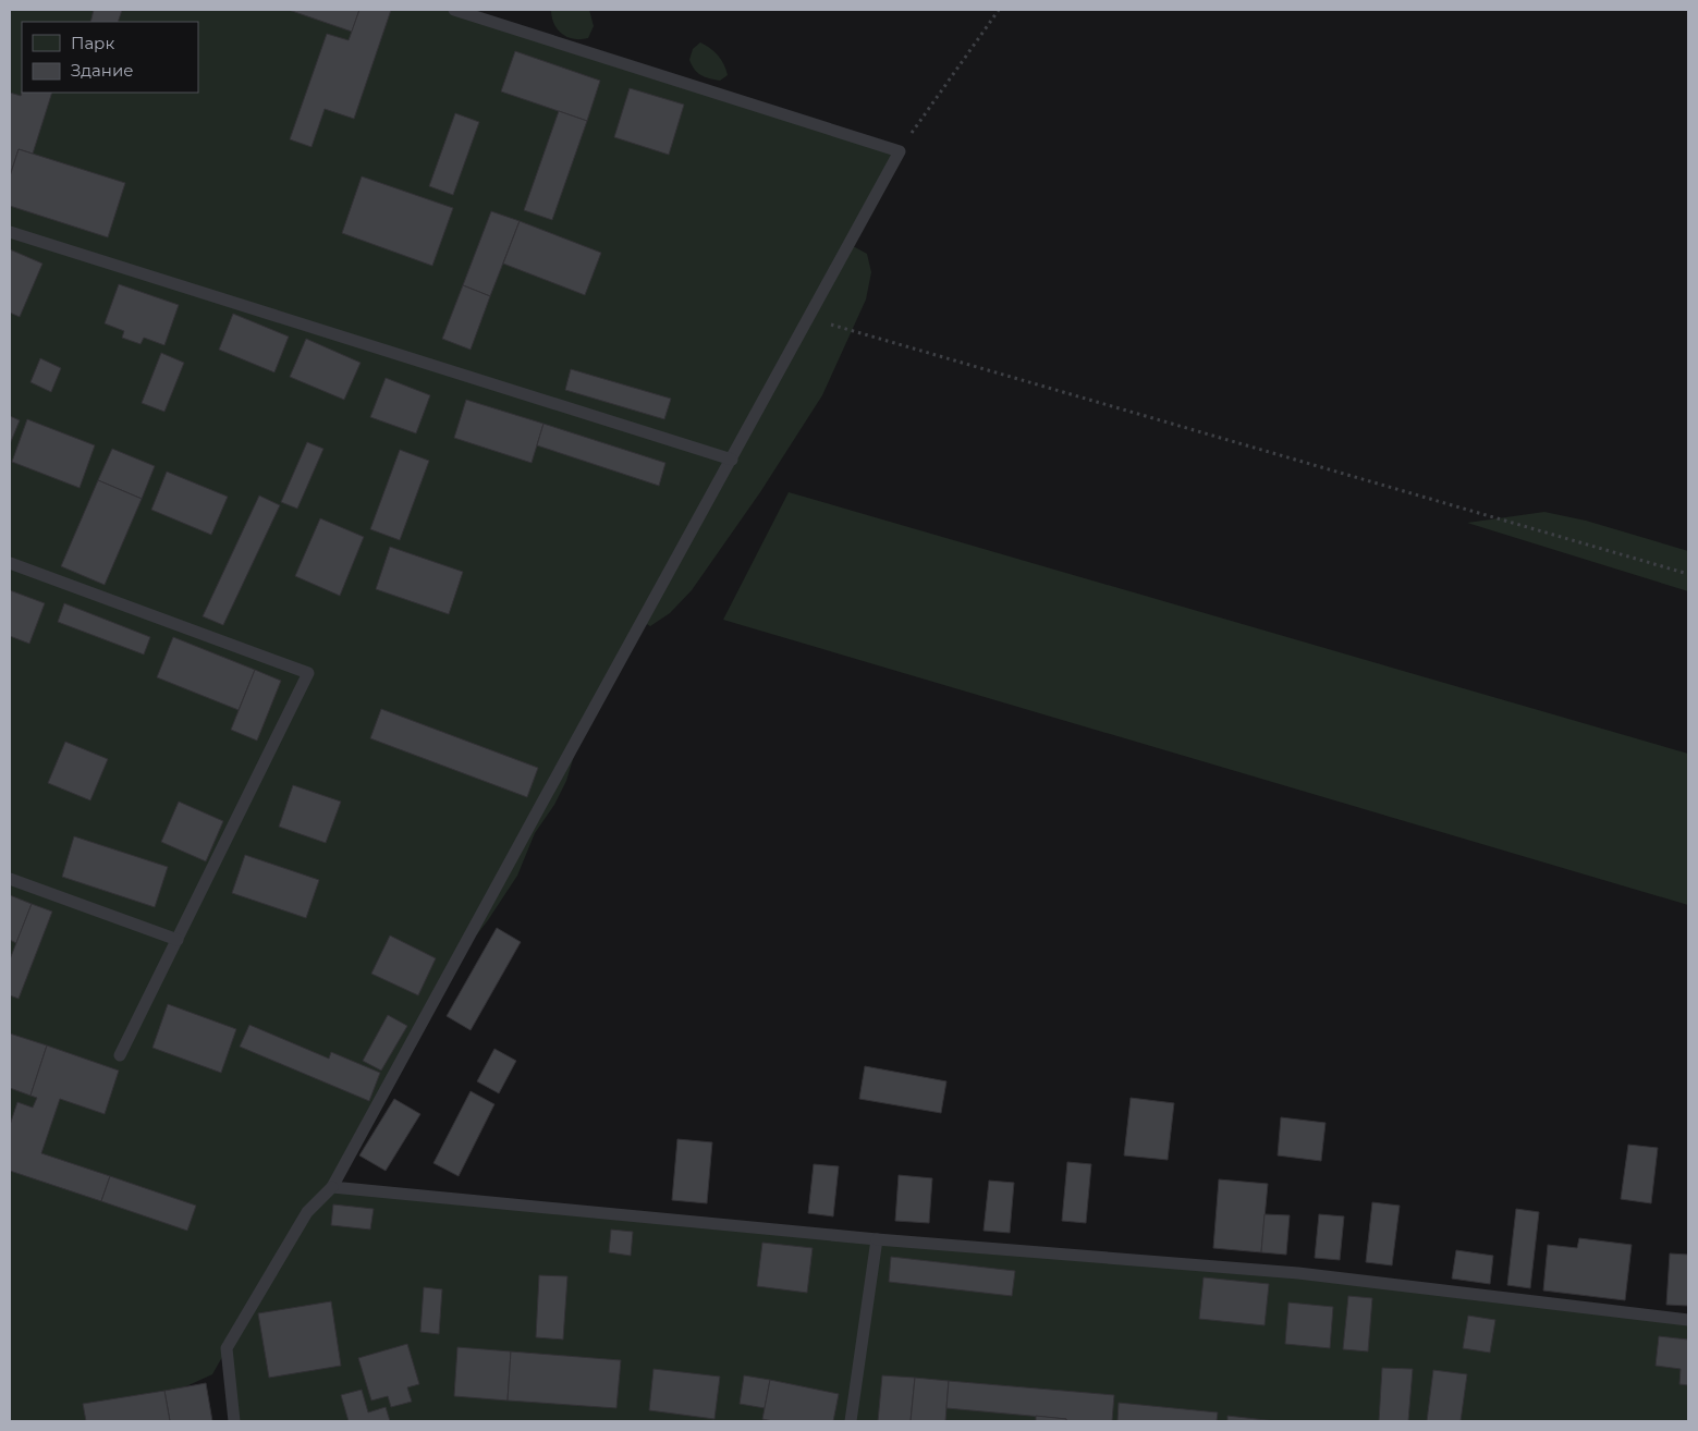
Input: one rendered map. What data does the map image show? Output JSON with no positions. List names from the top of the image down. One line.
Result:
{"legend":["Парк","Здание"]}
